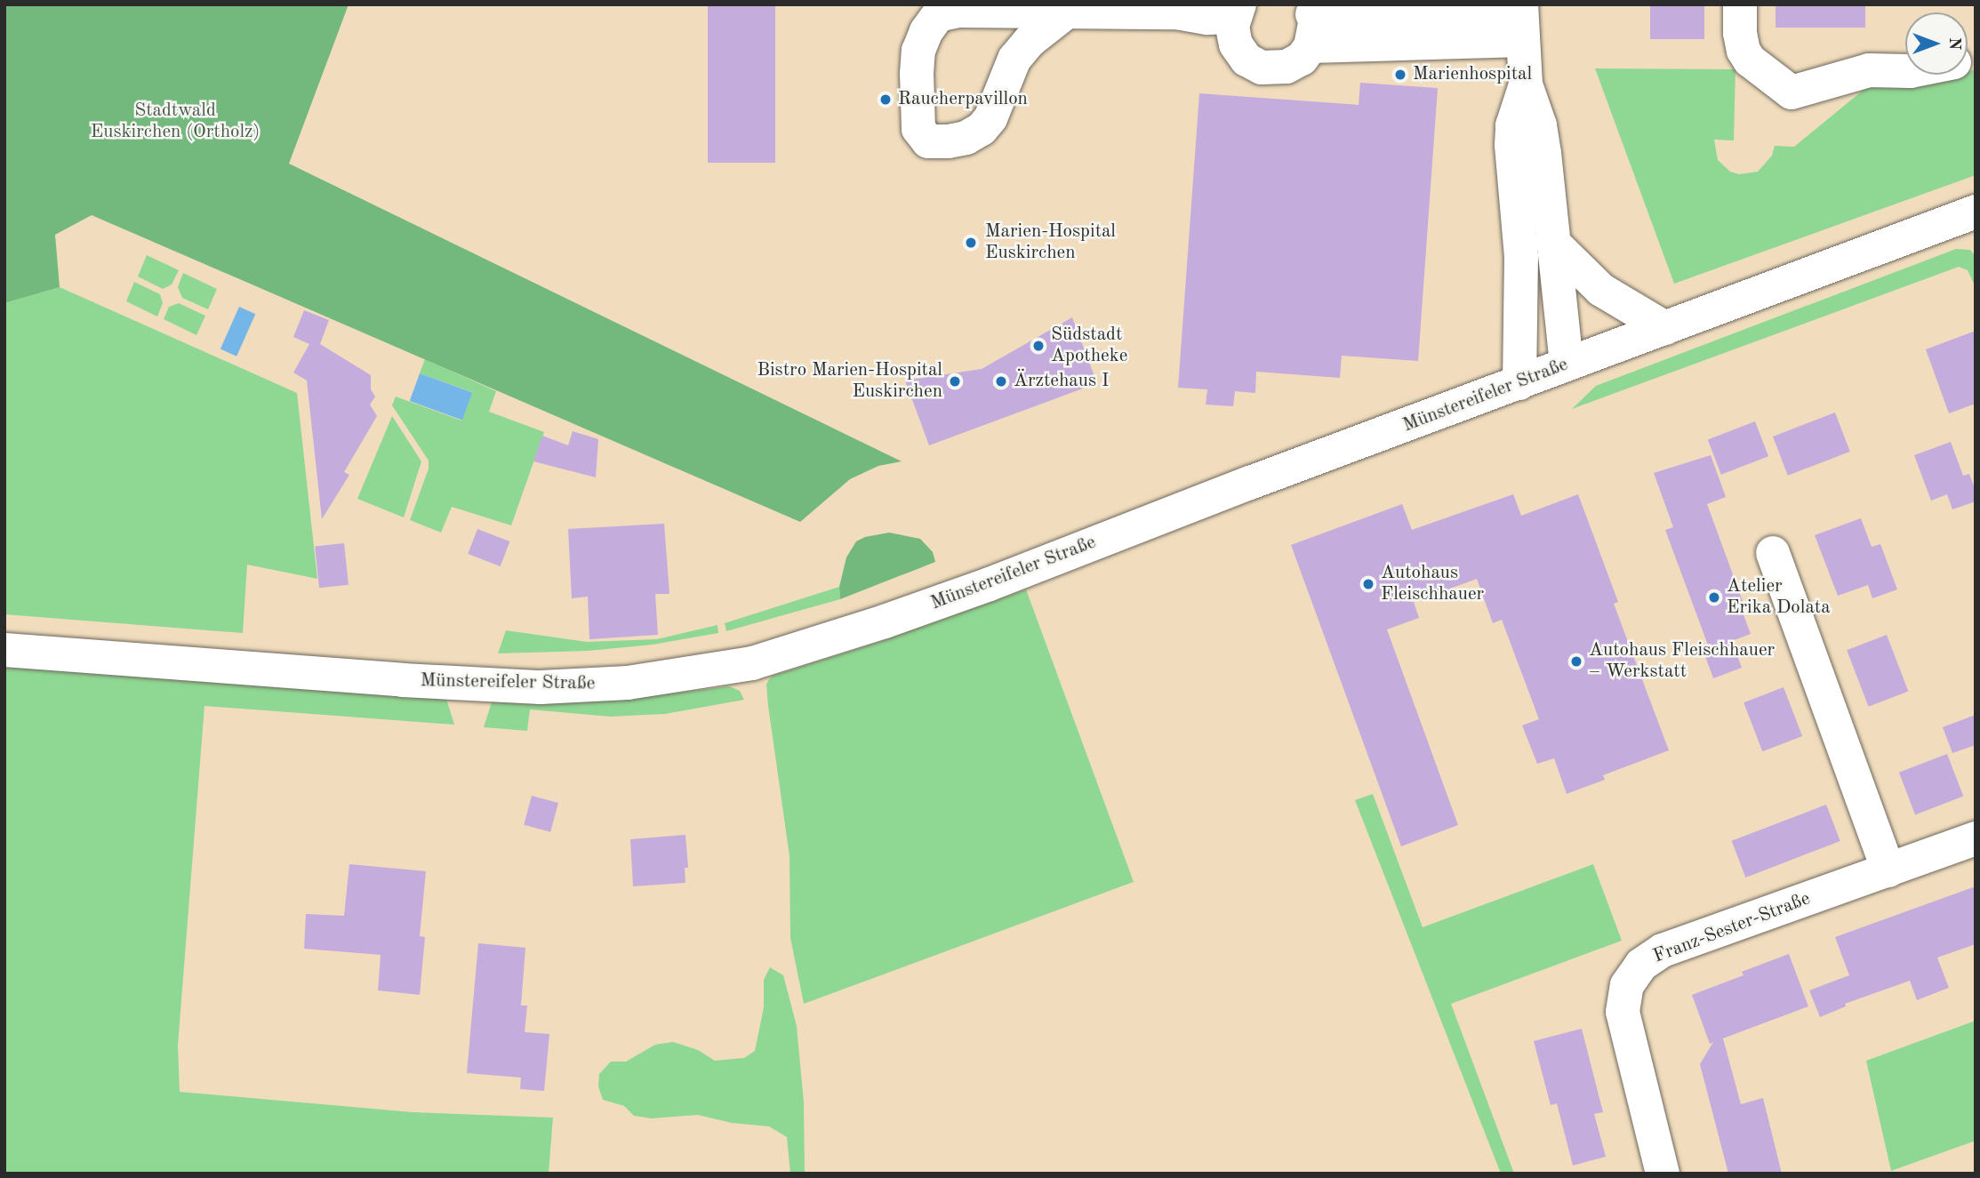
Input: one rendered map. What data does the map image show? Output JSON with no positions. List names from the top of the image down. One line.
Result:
{"streets":{"street":["Münstereifeler Straße","Franz-Sester-Straße"]},"parks":["Stadtwald Euskirchen (Ortholz)"],"places":["Marienhospital","Raucherpavillon","Marien-Hospital Euskirchen","Südstadt Apotheke","Bistro Marien-Hospital Euskirchen","Ärztehaus I","Autohaus Fleischhauer","Atelier Erika Dolata","Autohaus Fleischhauer – Werkstatt"],"north":"right"}
